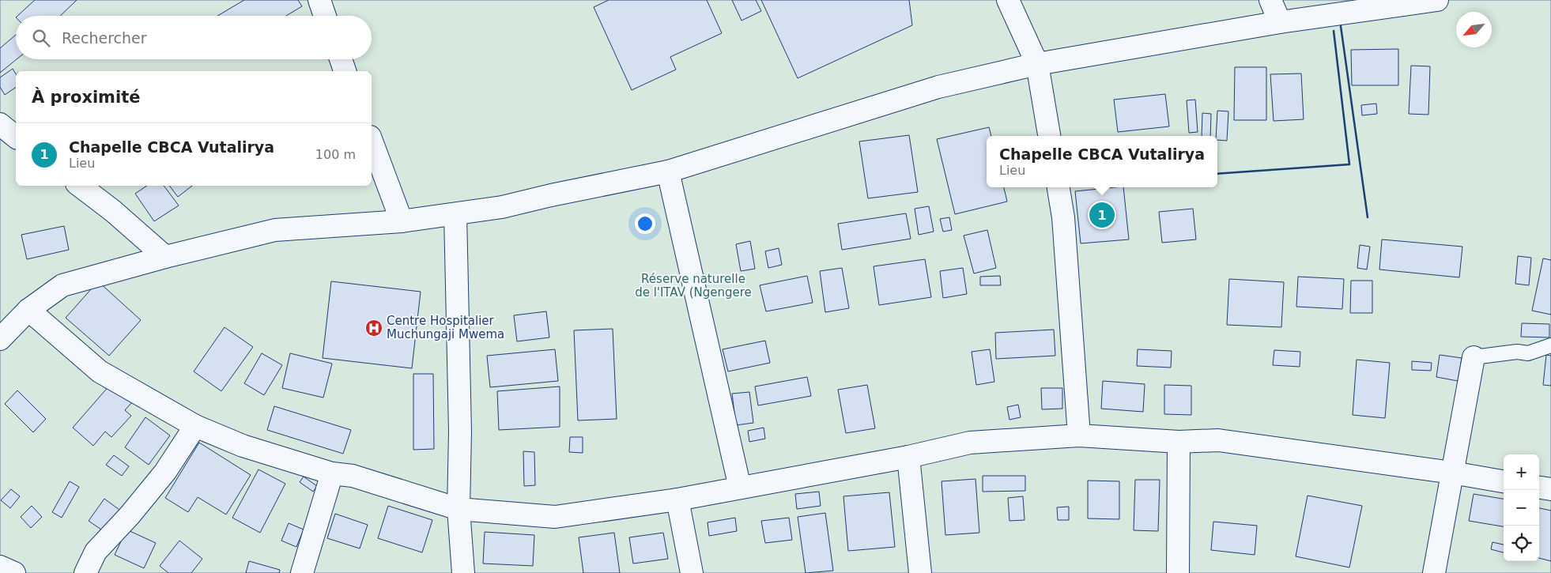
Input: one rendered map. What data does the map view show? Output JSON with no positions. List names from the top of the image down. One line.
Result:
{"parks":["Réserve naturelle de l'ITAV (Ngengere"],"places":{"hospital":["Centre Hospitalier Muchungaji Mwema"]},"north":"bottom left","page":{"search":"Rechercher","heading":"À proximité","list":[{"mark":"1","name":"Chapelle CBCA Vutalirya","note":"Lieu","value":"100 m"}],"popup":["Chapelle CBCA Vutalirya","Lieu"],"pins":"1","map_buttons":["+","−"]}}
